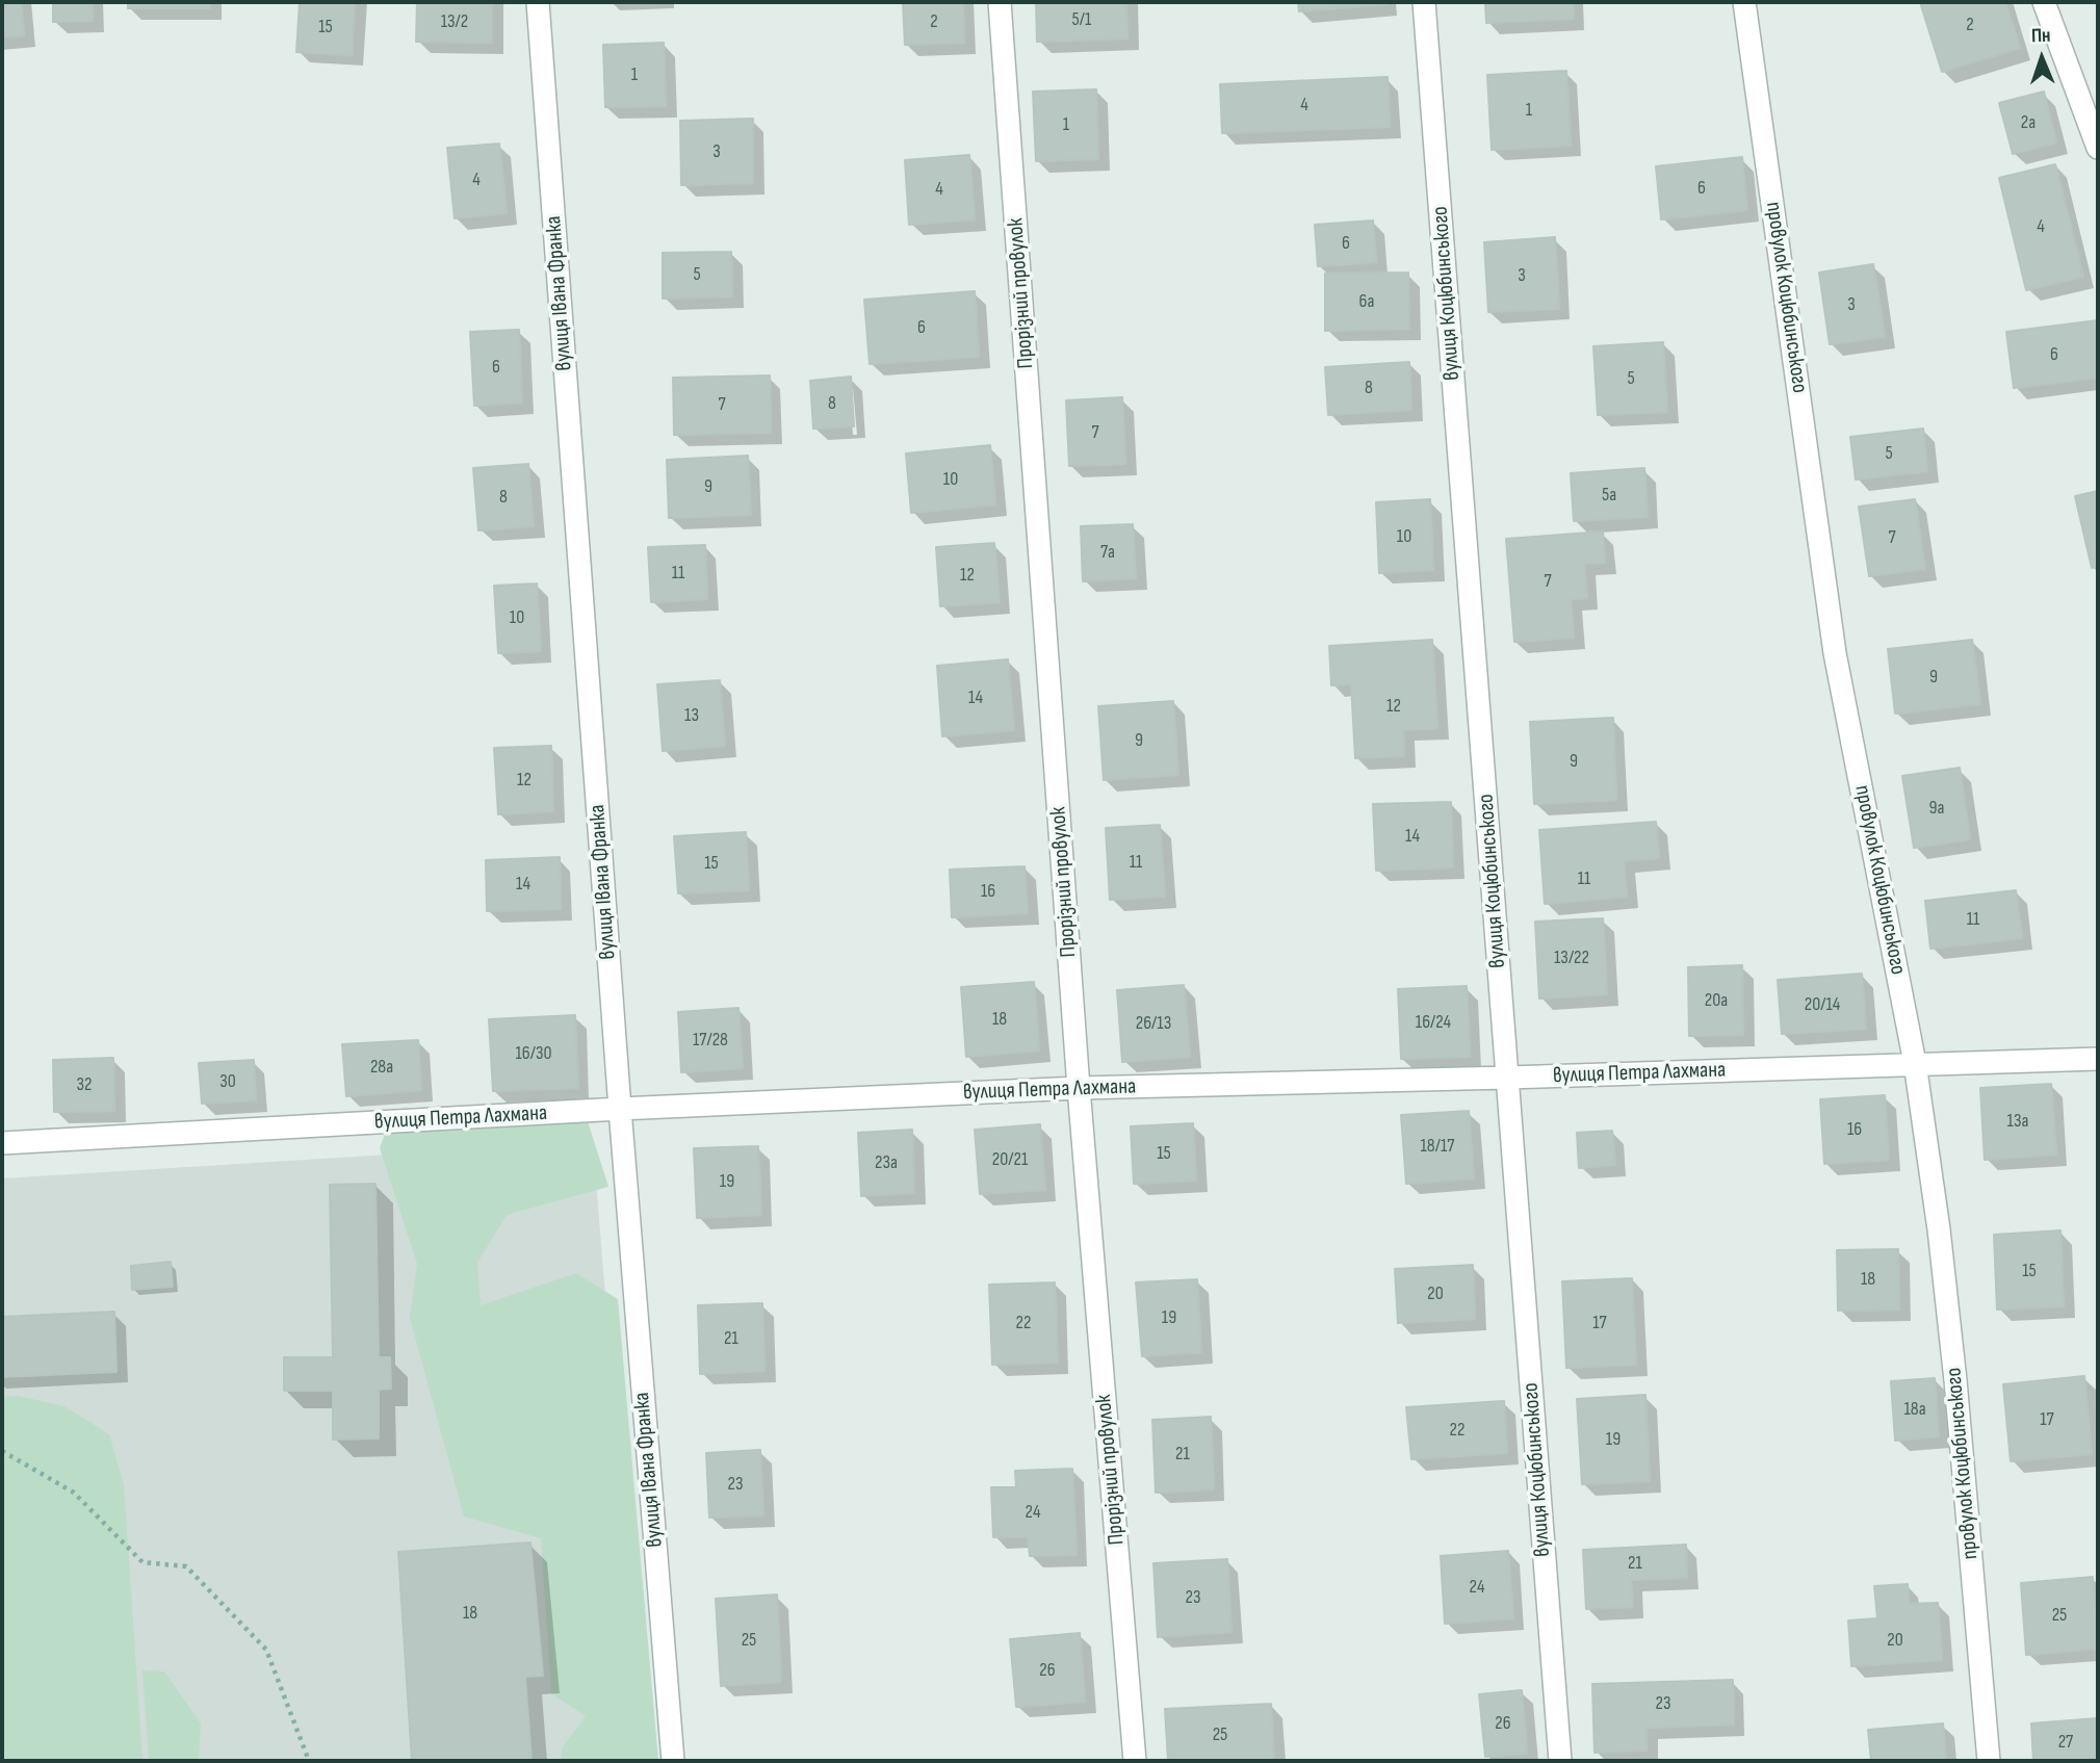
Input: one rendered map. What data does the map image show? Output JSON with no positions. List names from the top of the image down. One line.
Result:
{"streets":{"street":["вулиця Івана Франка","Прорізний провулок","вулиця Коцюбинського","провулок Коцюбинського","вулиця Петра Лахмана"]},"crossings":[["вулиця Івана Франка","вулиця Петра Лахмана"],["Прорізний провулок","вулиця Петра Лахмана"],["вулиця Коцюбинського","вулиця Петра Лахмана"],["провулок Коцюбинського","вулиця Петра Лахмана"]],"house_numbers":["5/1","13/2","2","2","15","1","4","1","2а","1","3","4","6","4","4","6","5","3","6а","3","6","6","6","5","8","8","7","7","5","10","9","5а","8","10","7","7а","11","12","7","10","9","14","12","13","9","9","12","9а","14","11","15","11","14","16","11","13/22","20а","20/14","18","16/24","26/13","17/28","16/30","28а","30","32","13а","16","18/17","15","20/21","23а","19","15","18","20","19","22","17","21","18а","17","22","19","21","23","24","21","24","23","18","25","25","20","26","23","26","25","27"],"north":"top"}
